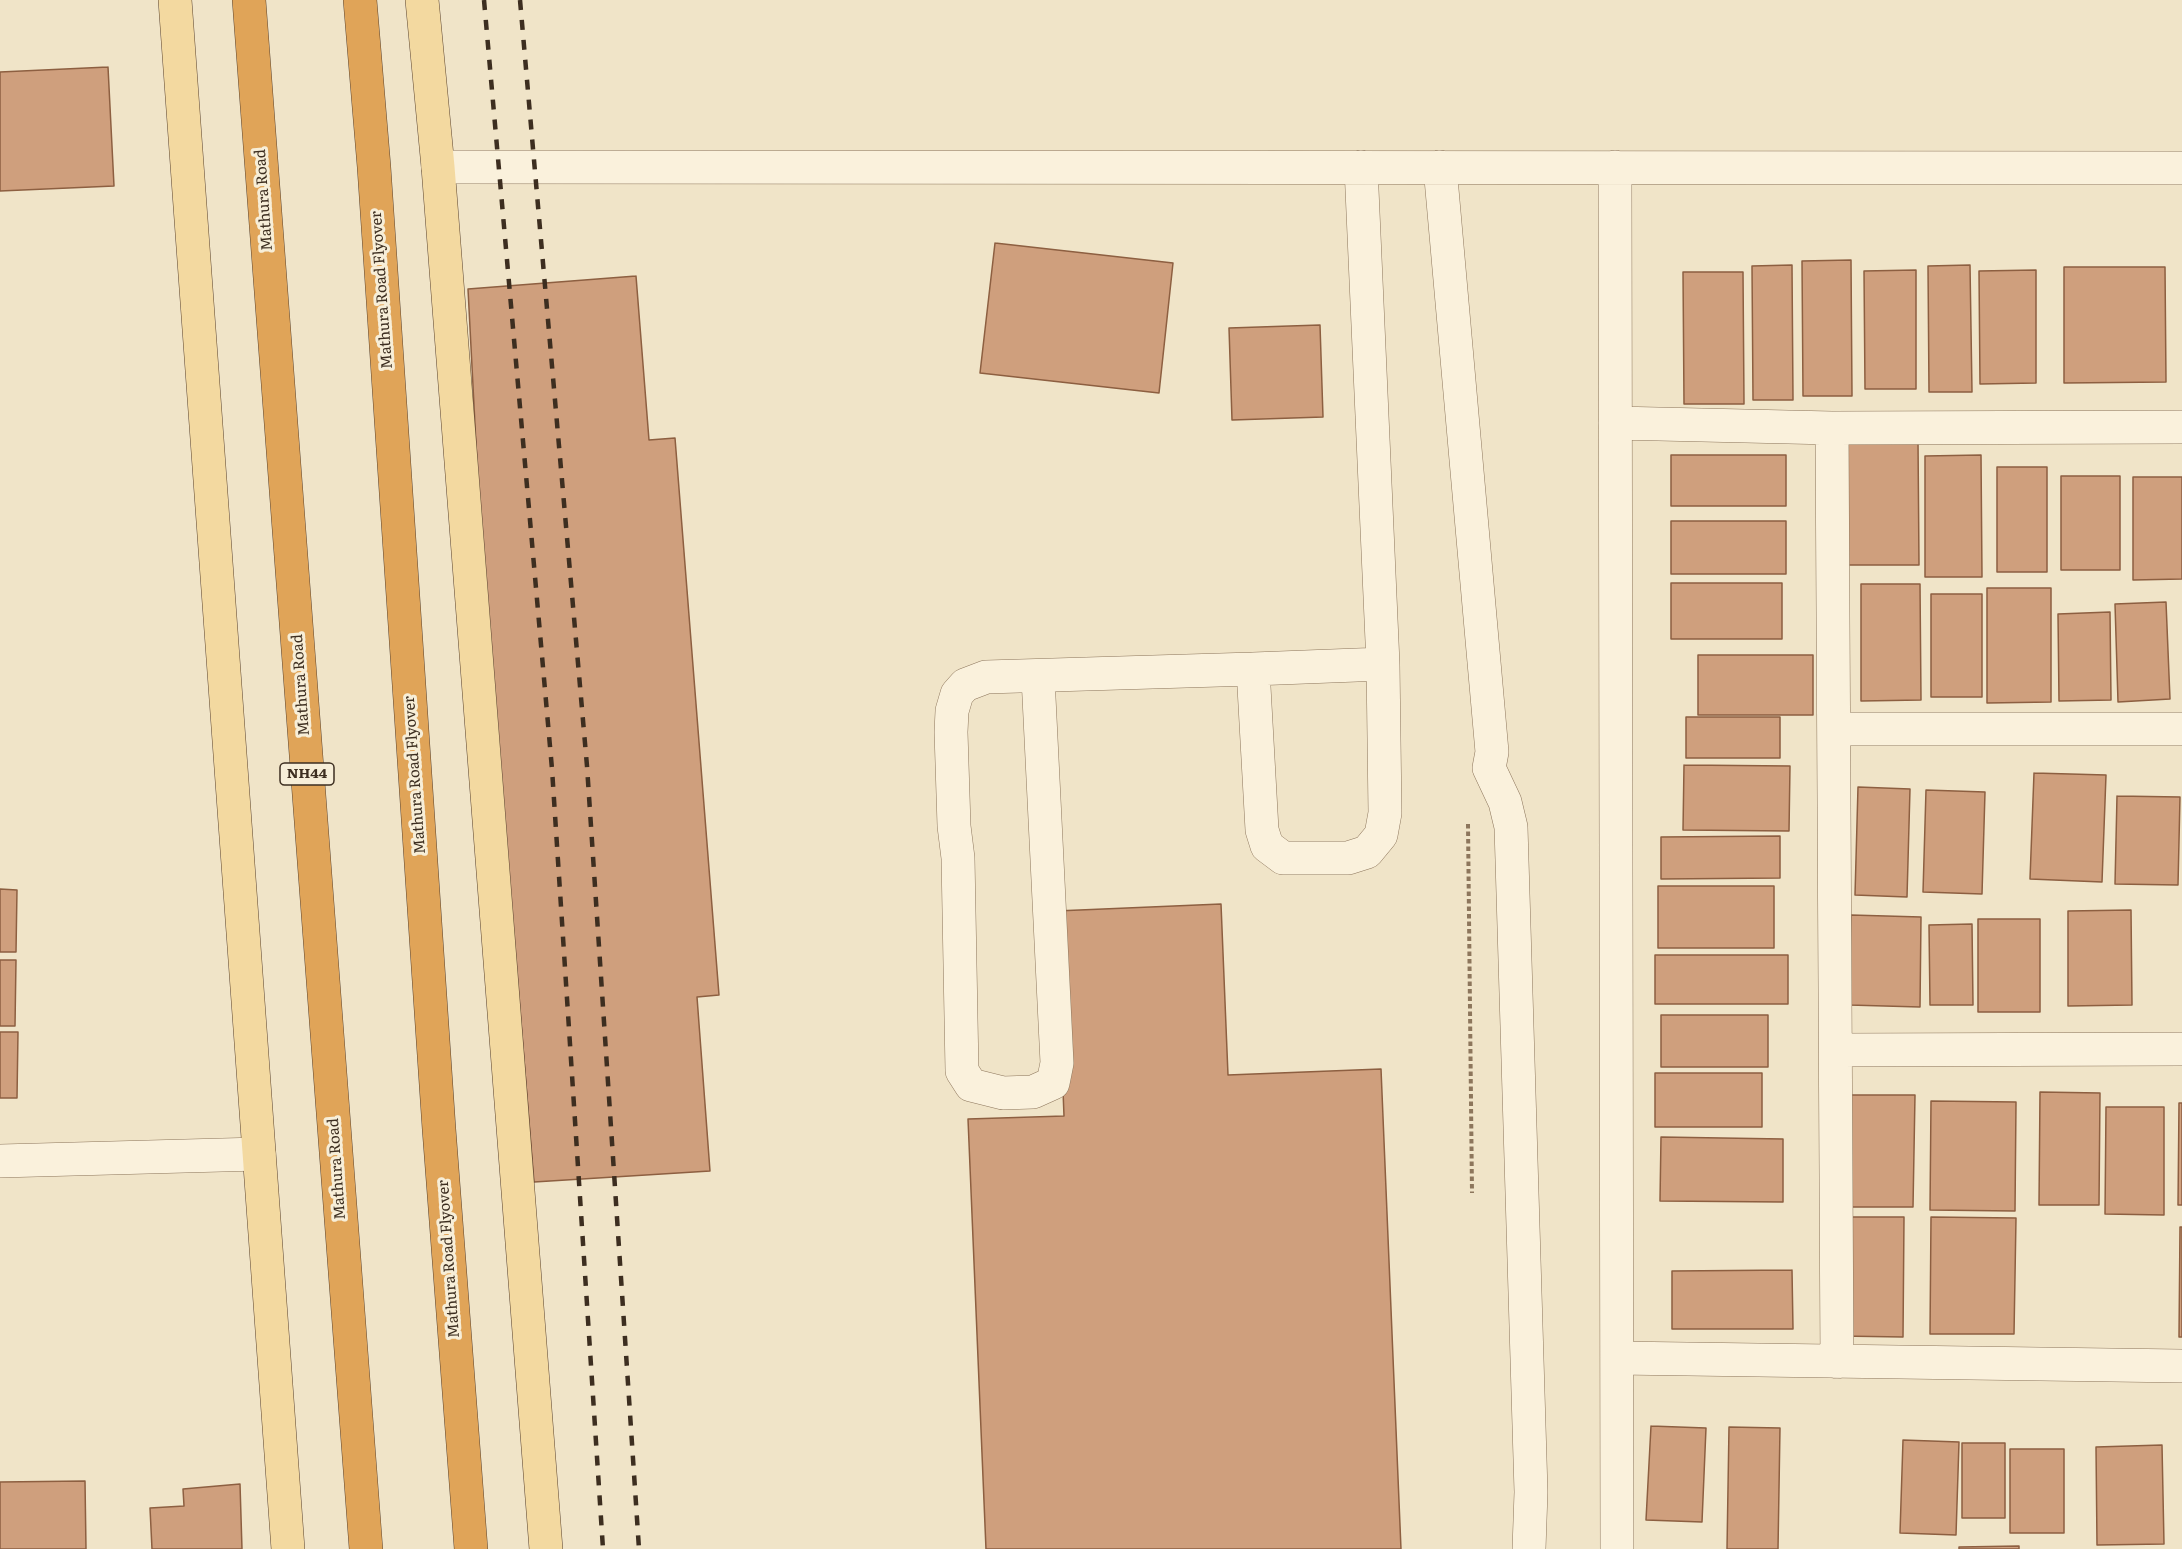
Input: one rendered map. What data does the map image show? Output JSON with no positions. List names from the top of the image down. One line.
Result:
{"streets":{"highway":["Mathura Road","Mathura Road Flyover","NH44"]}}
